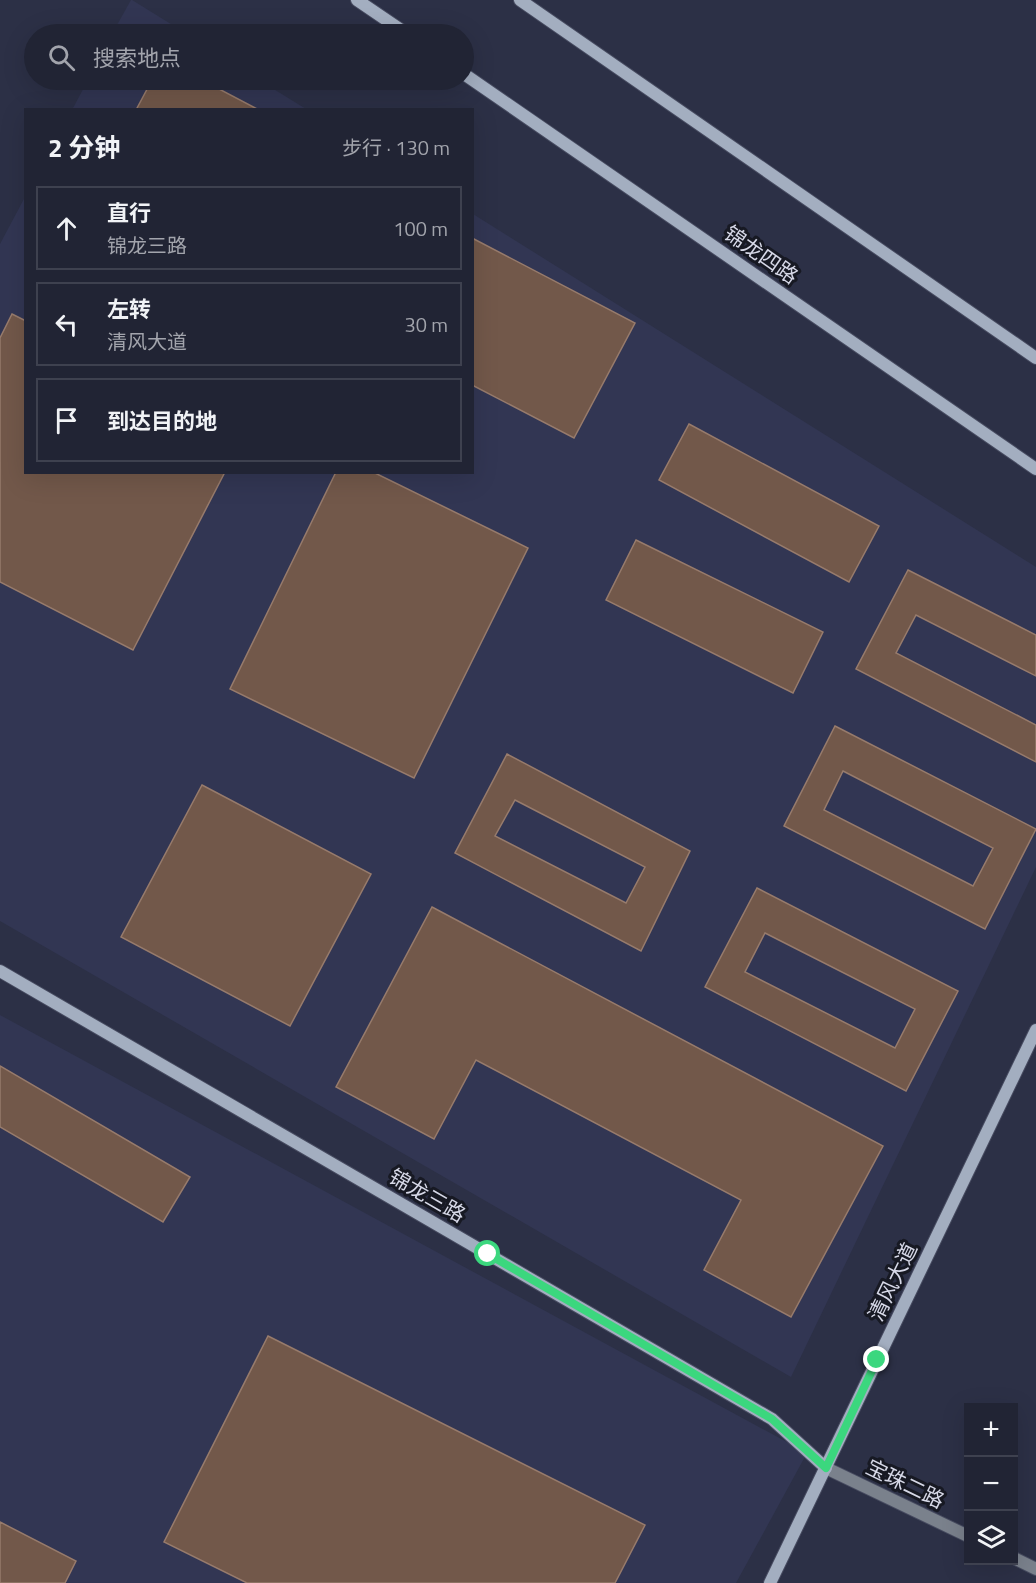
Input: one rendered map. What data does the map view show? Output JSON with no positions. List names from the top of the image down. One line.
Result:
{"streets":{"street":["锦龙四路","锦龙三路","清风大道","宝珠二路"]},"crossings":[["锦龙三路","清风大道"],["锦龙三路","宝珠二路"],["清风大道","宝珠二路"]],"page":{"search":"搜索地点","heading":["2 分钟","步行 · 130 m"],"list":[["直行","锦龙三路","100 m"],["左转","清风大道","30 m"],"到达目的地"],"map_buttons":["+","−"]}}
